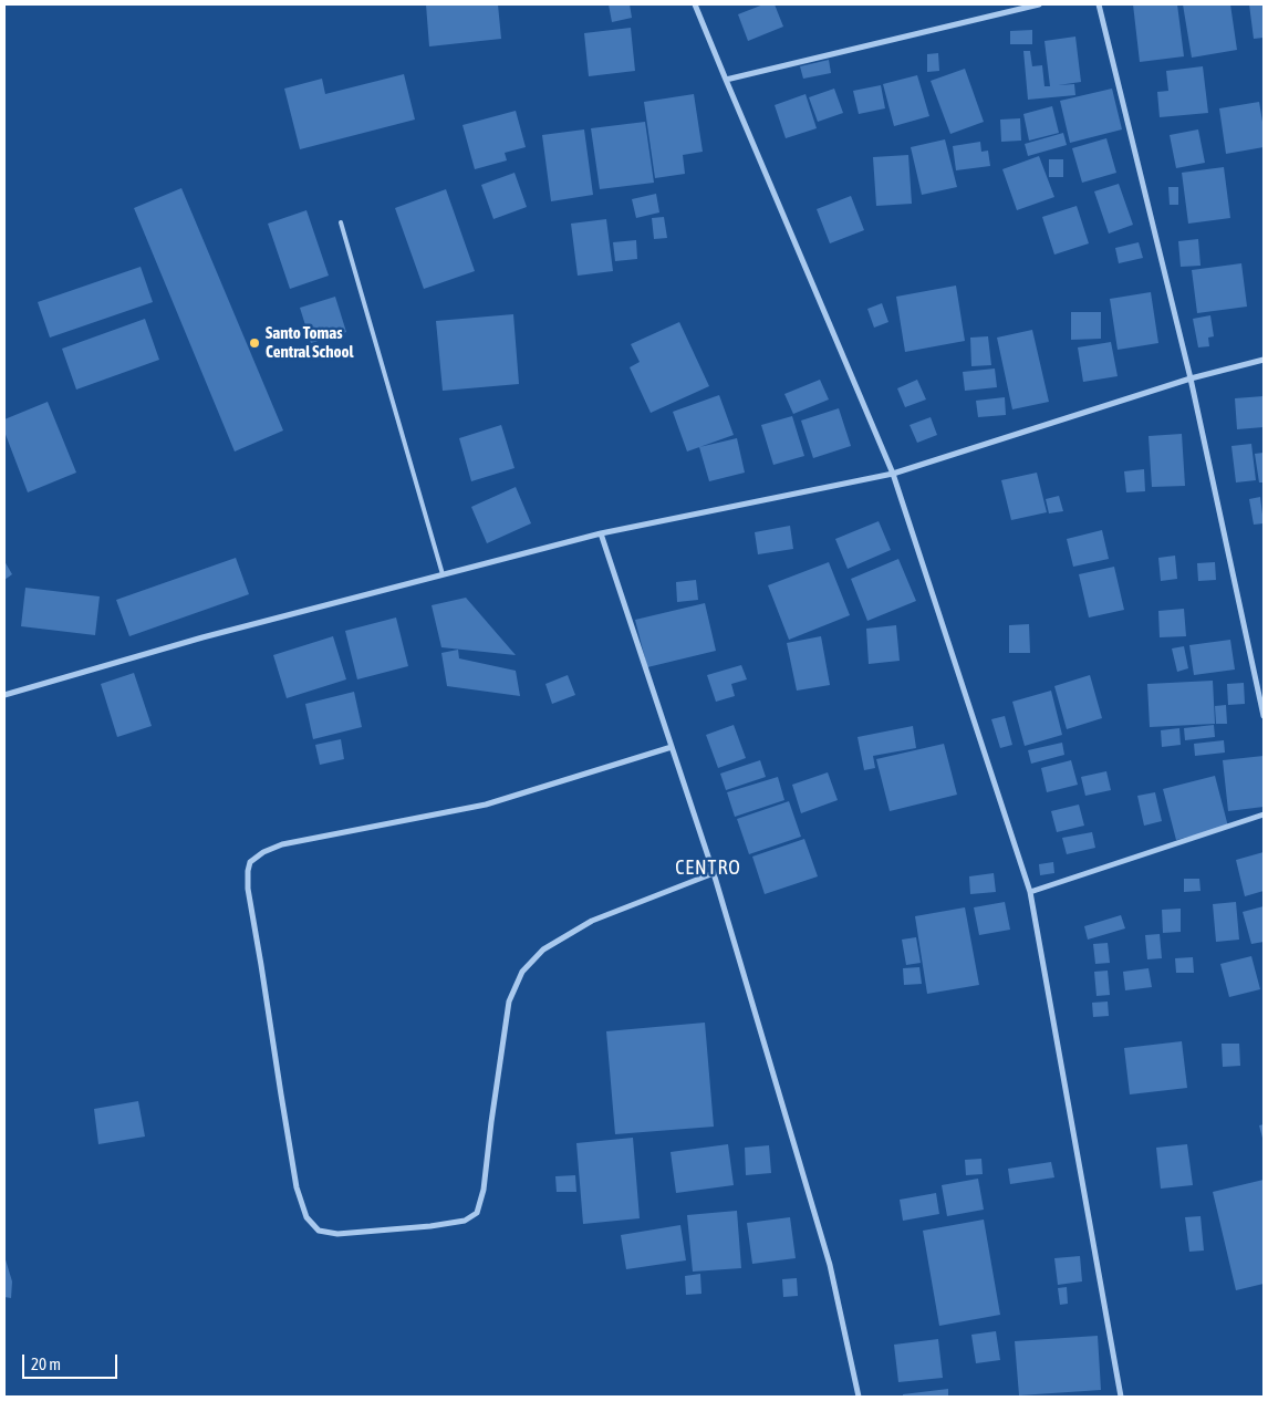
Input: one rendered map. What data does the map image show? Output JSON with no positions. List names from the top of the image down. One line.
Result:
{"districts":["CENTRO"],"places":["Santo Tomas Central School"],"scale_bar":"20 m"}
